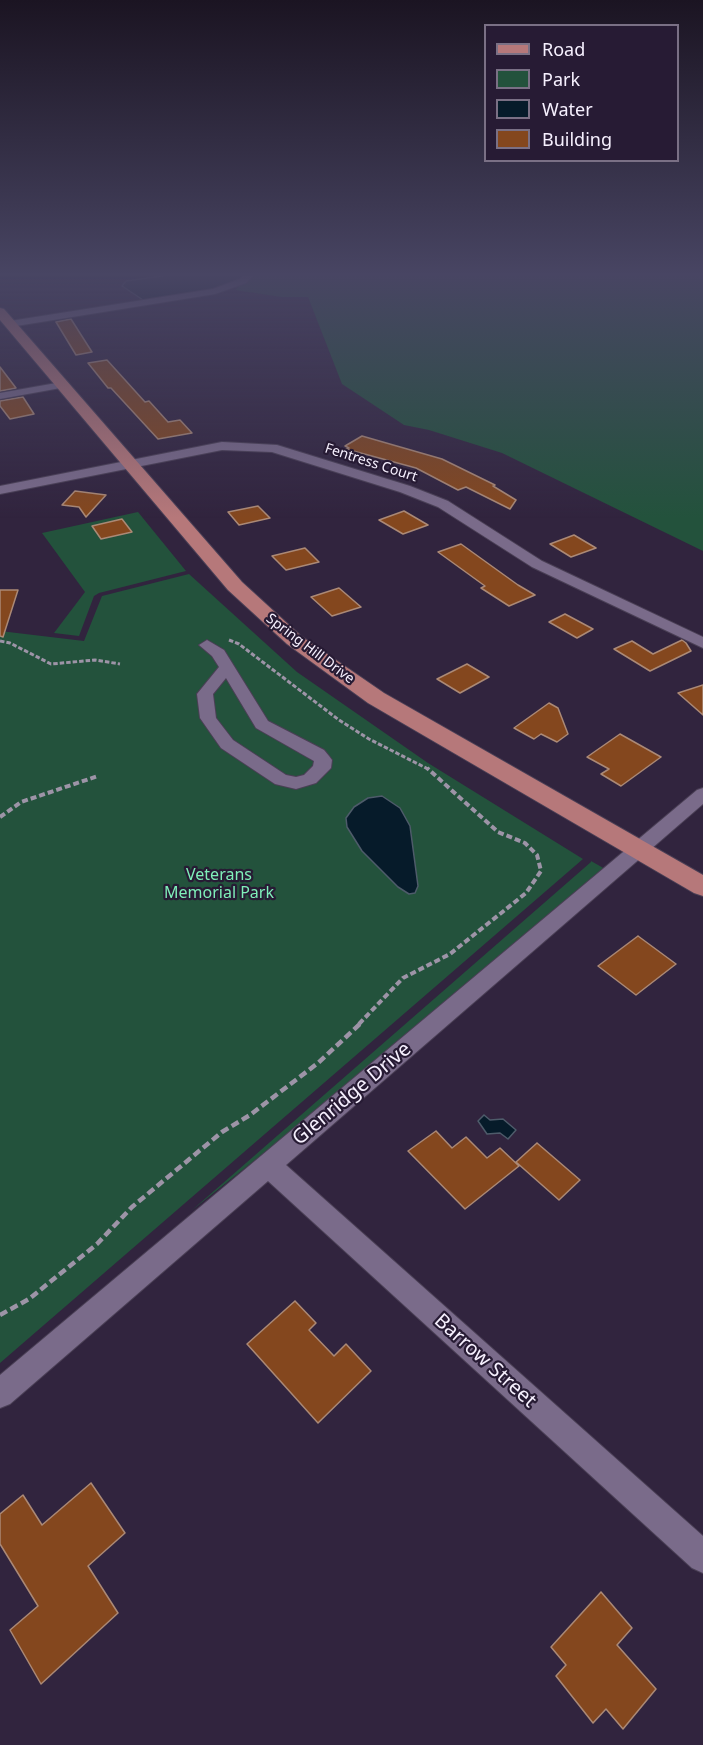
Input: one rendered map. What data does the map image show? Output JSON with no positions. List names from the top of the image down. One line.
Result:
{"streets":{"main road":["Spring Hill Drive"],"street":["Fentress Court","Glenridge Drive","Barrow Street"]},"crossings":[["Fentress Court","Spring Hill Drive"],["Spring Hill Drive","Glenridge Drive"],["Glenridge Drive","Barrow Street"]],"parks":["Veterans Memorial Park"],"legend":["Road","Park","Water","Building"]}
